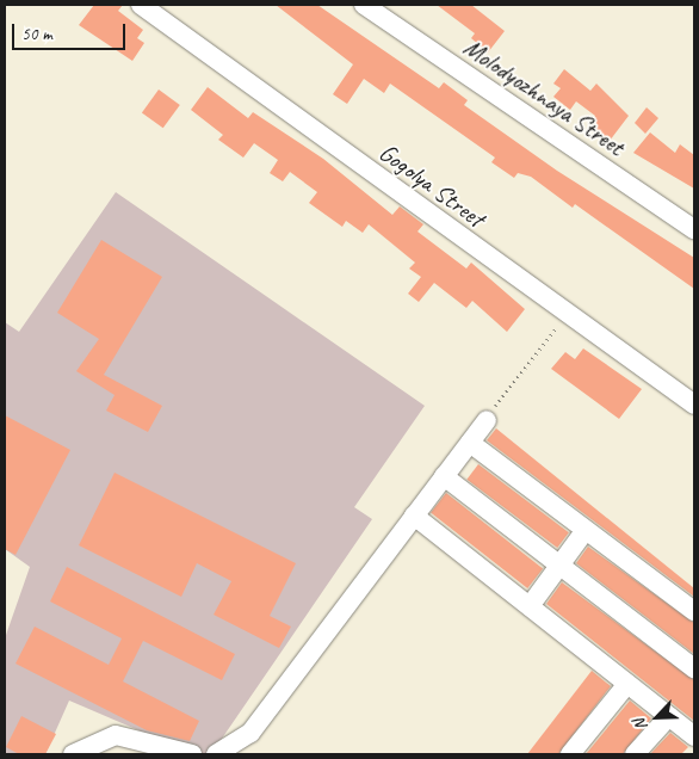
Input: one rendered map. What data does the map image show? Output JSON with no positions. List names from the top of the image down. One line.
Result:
{"streets":{"street":["Molodyozhnaya Street","Gogolya Street"]},"scale_bar":"50 m","north":"bottom left"}
